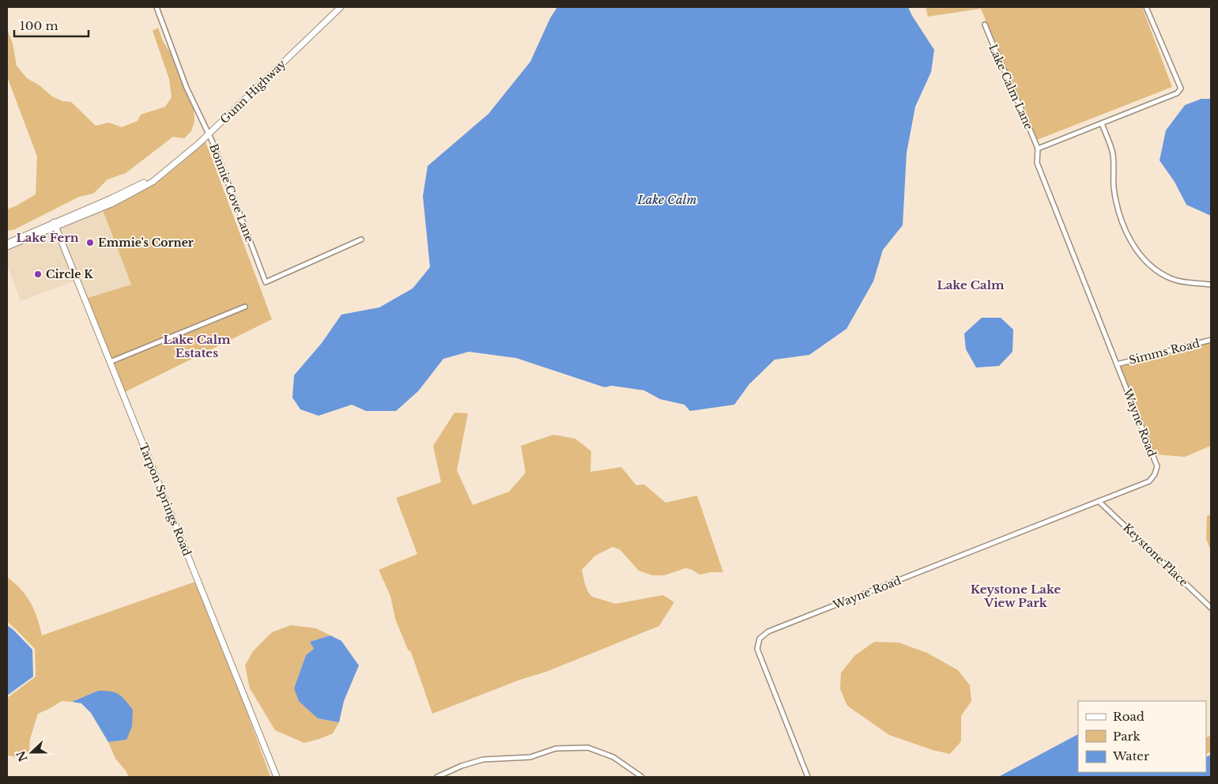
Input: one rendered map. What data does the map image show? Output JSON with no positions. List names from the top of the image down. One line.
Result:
{"streets":{"main road":["Gunn Highway","Tarpon Springs Road"],"street":["Lake Calm Lane","Bonnie Cove Lane","Simms Road","Wayne Road","Keystone Place"]},"crossings":[["Lake Calm Lane","Wayne Road"],["Gunn Highway","Bonnie Cove Lane"],["Gunn Highway","Tarpon Springs Road"],["Simms Road","Wayne Road"],["Wayne Road","Keystone Place"]],"districts":["Lake Fern","Lake Calm","Lake Calm Estates","Keystone Lake View Park"],"water":["Lake Calm"],"places":["Emmie's Corner","Circle K"],"legend":["Road","Park","Water"],"scale_bar":"100 m","north":"left"}
